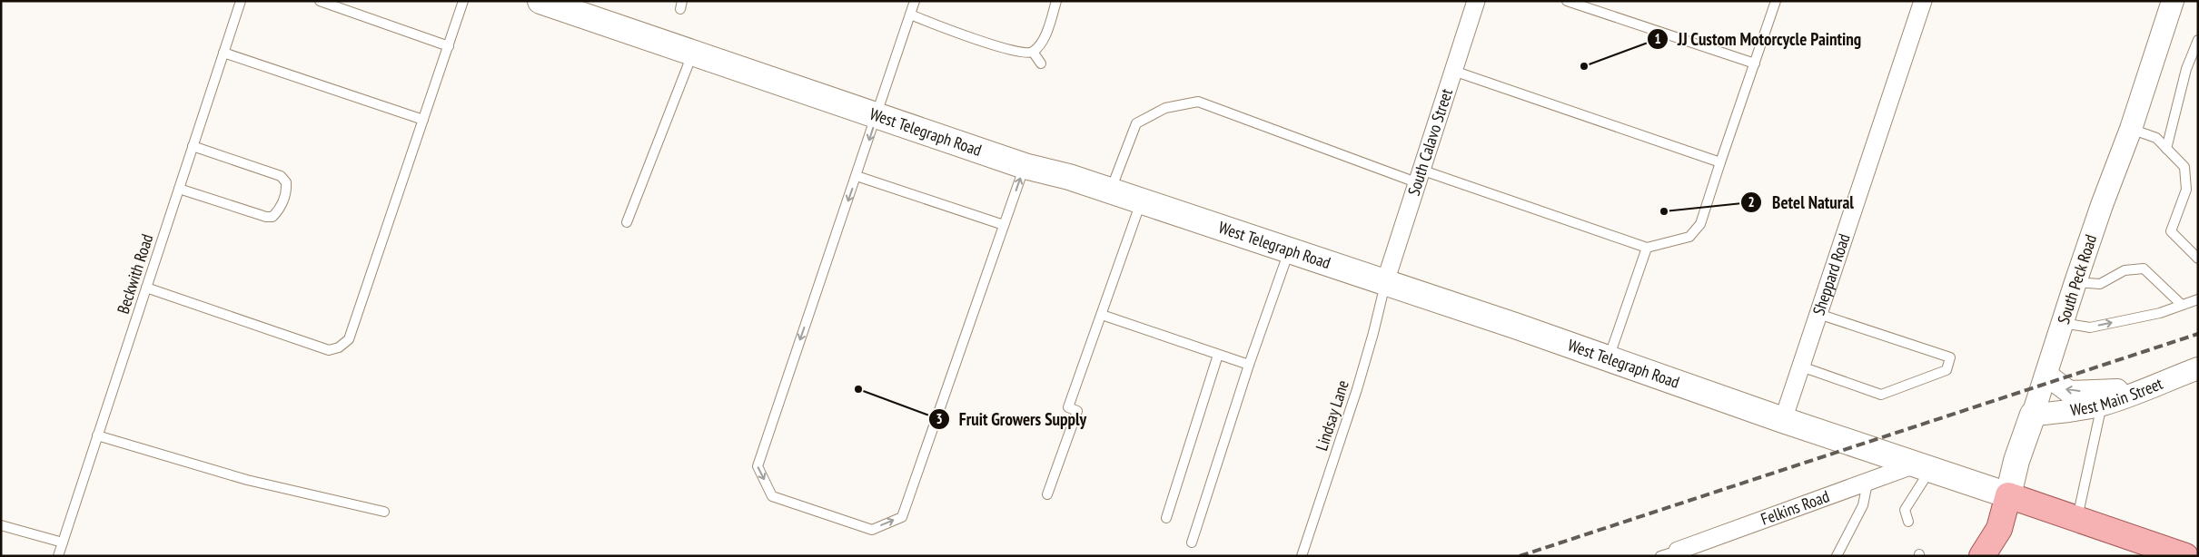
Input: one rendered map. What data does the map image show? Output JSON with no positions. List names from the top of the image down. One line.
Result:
{"streets":{"main road":["West Telegraph Road","South Peck Road"],"street":["South Calavo Street","Sheppard Road","West Main Street","Felkins Road"],"lane":["Beckwith Road","Lindsay Lane"]},"crossings":[["West Telegraph Road","South Calavo Street"],["West Telegraph Road","Sheppard Road"],["West Telegraph Road","South Peck Road"],["West Telegraph Road","Lindsay Lane"],["West Telegraph Road","Felkins Road"],["South Calavo Street","Lindsay Lane"],["South Peck Road","West Main Street"]],"places":["JJ Custom Motorcycle Painting","Betel Natural","Fruit Growers Supply"]}
